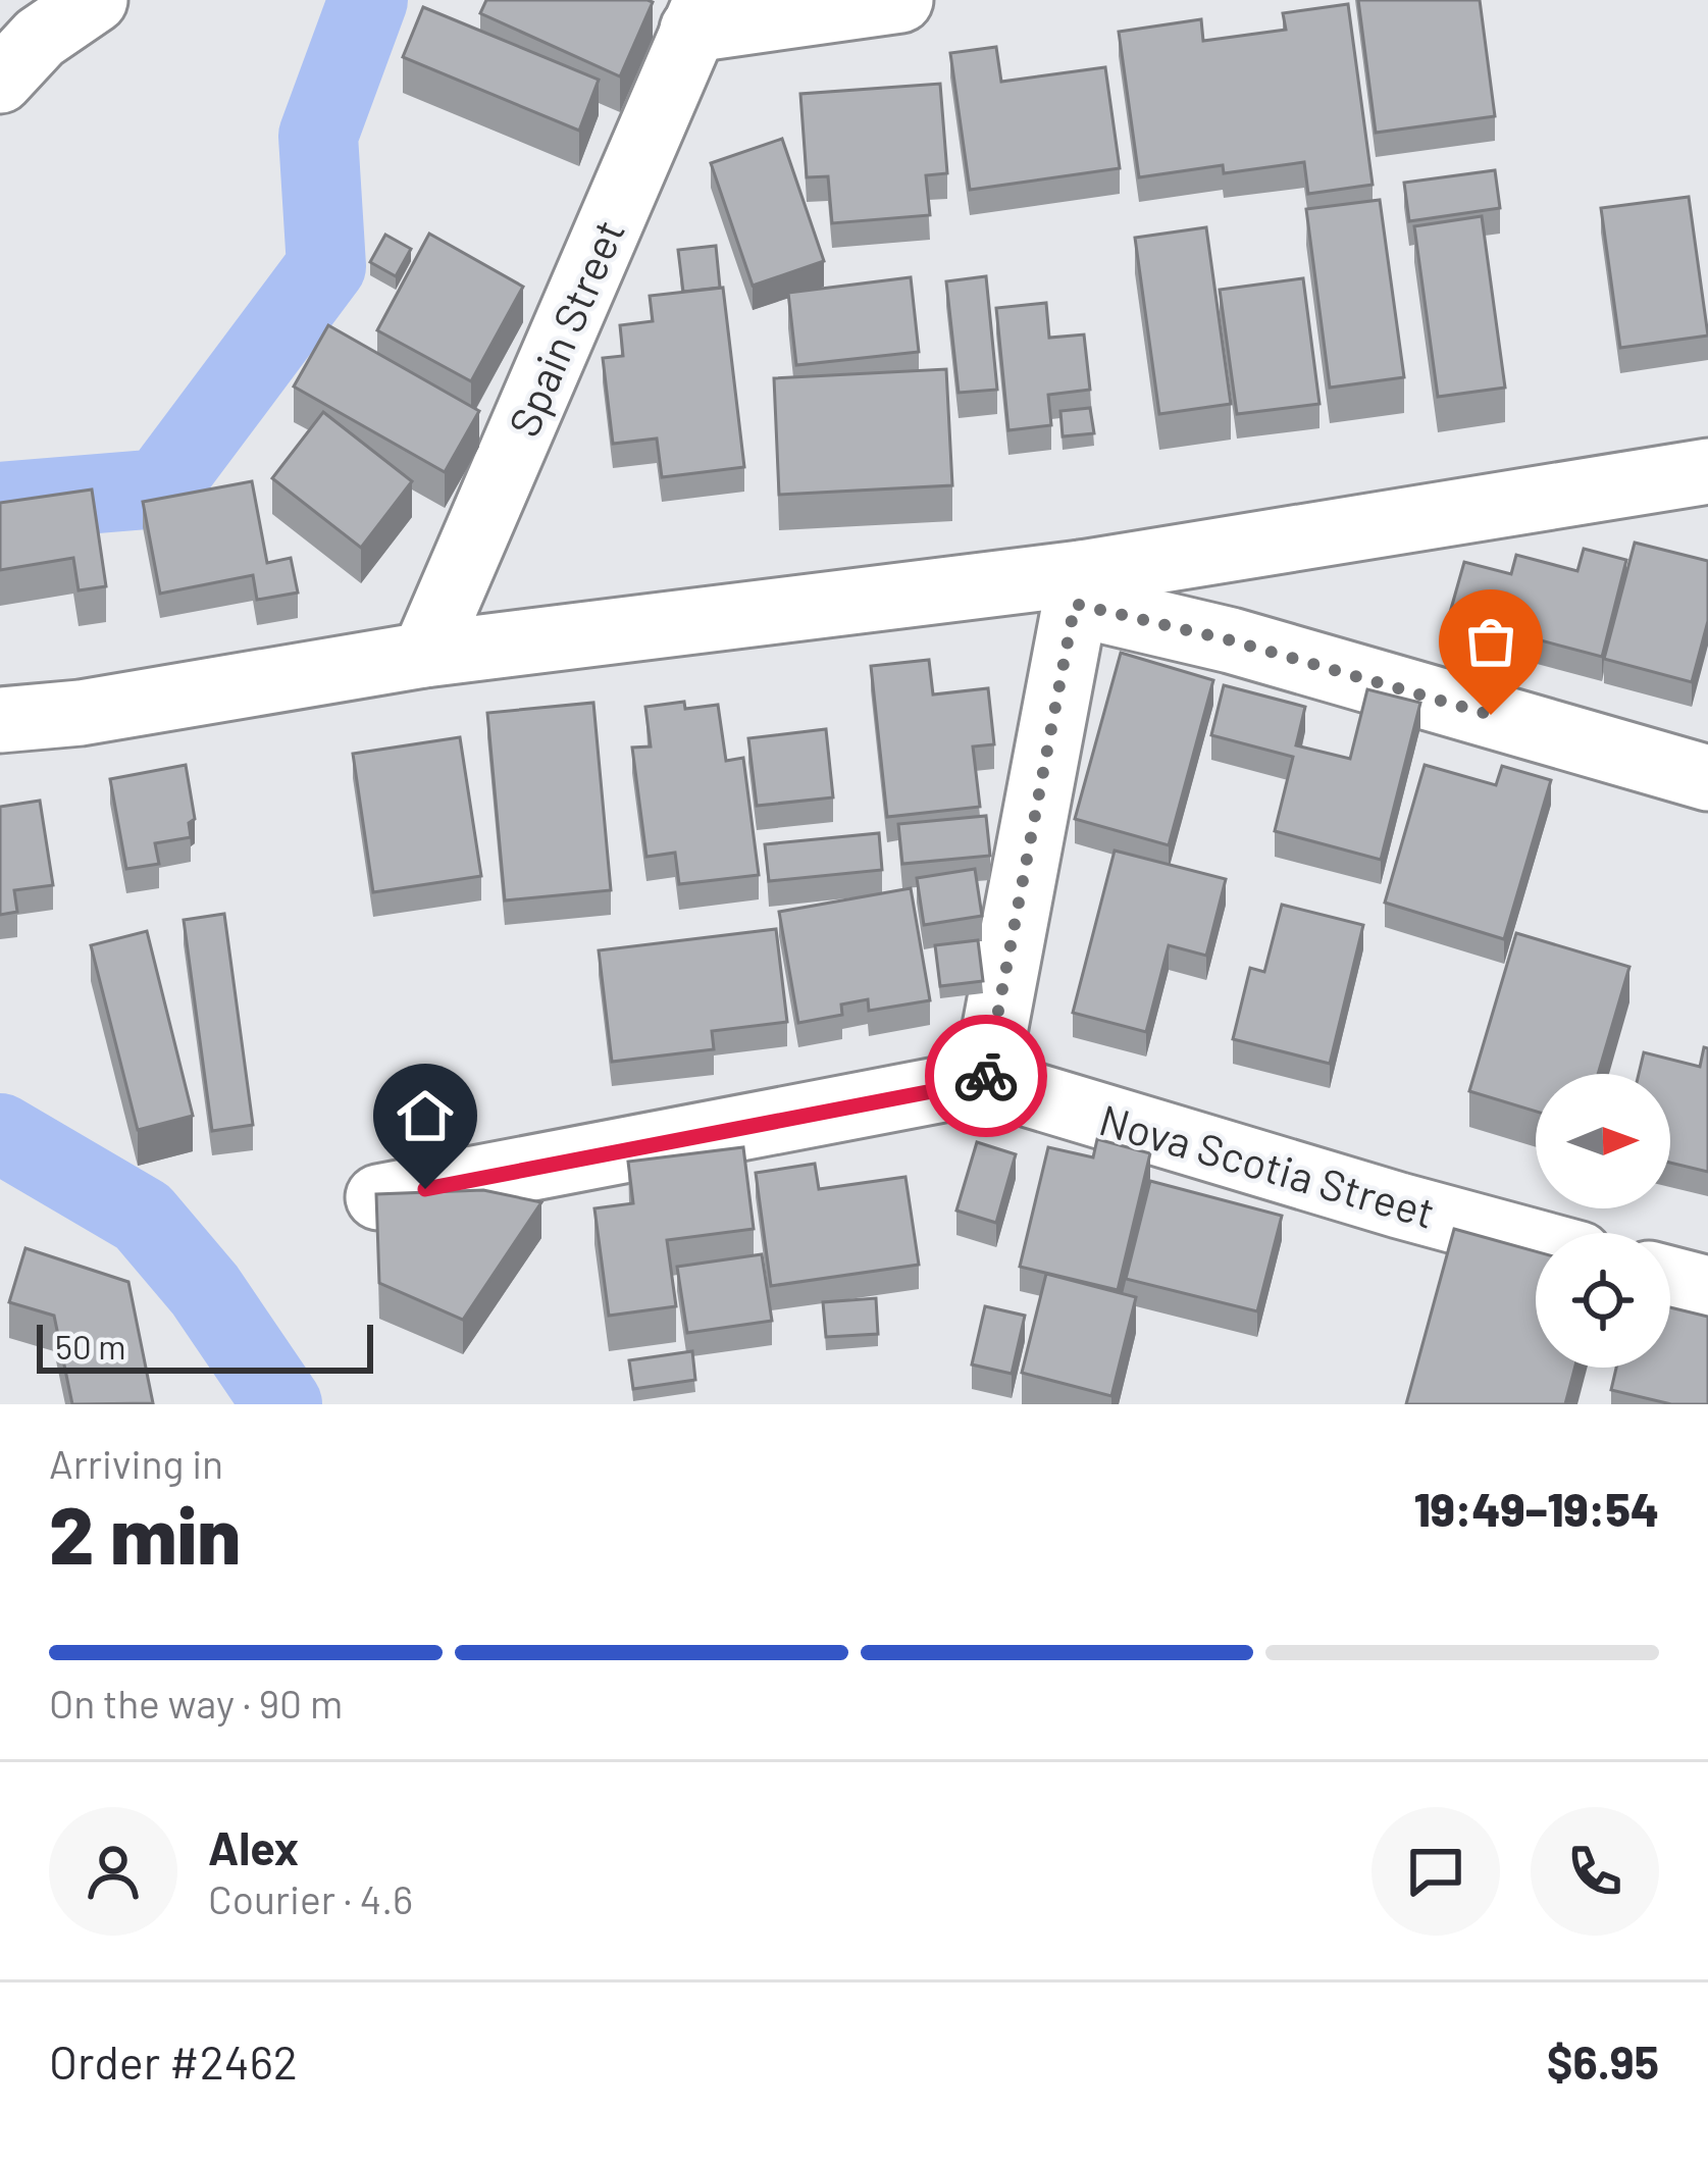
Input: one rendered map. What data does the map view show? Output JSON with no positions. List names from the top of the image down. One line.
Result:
{"streets":{"street":["Spain Street","Nova Scotia Street"]},"scale_bar":"50 m","north":"right","page":{"scale":"50 m","heading":["2 min","Arriving in","19:49–19:54"],"panel":["Alex","Courier · 4.6","Order #2462","$6.95"],"bar":"On the way · 90 m"}}
